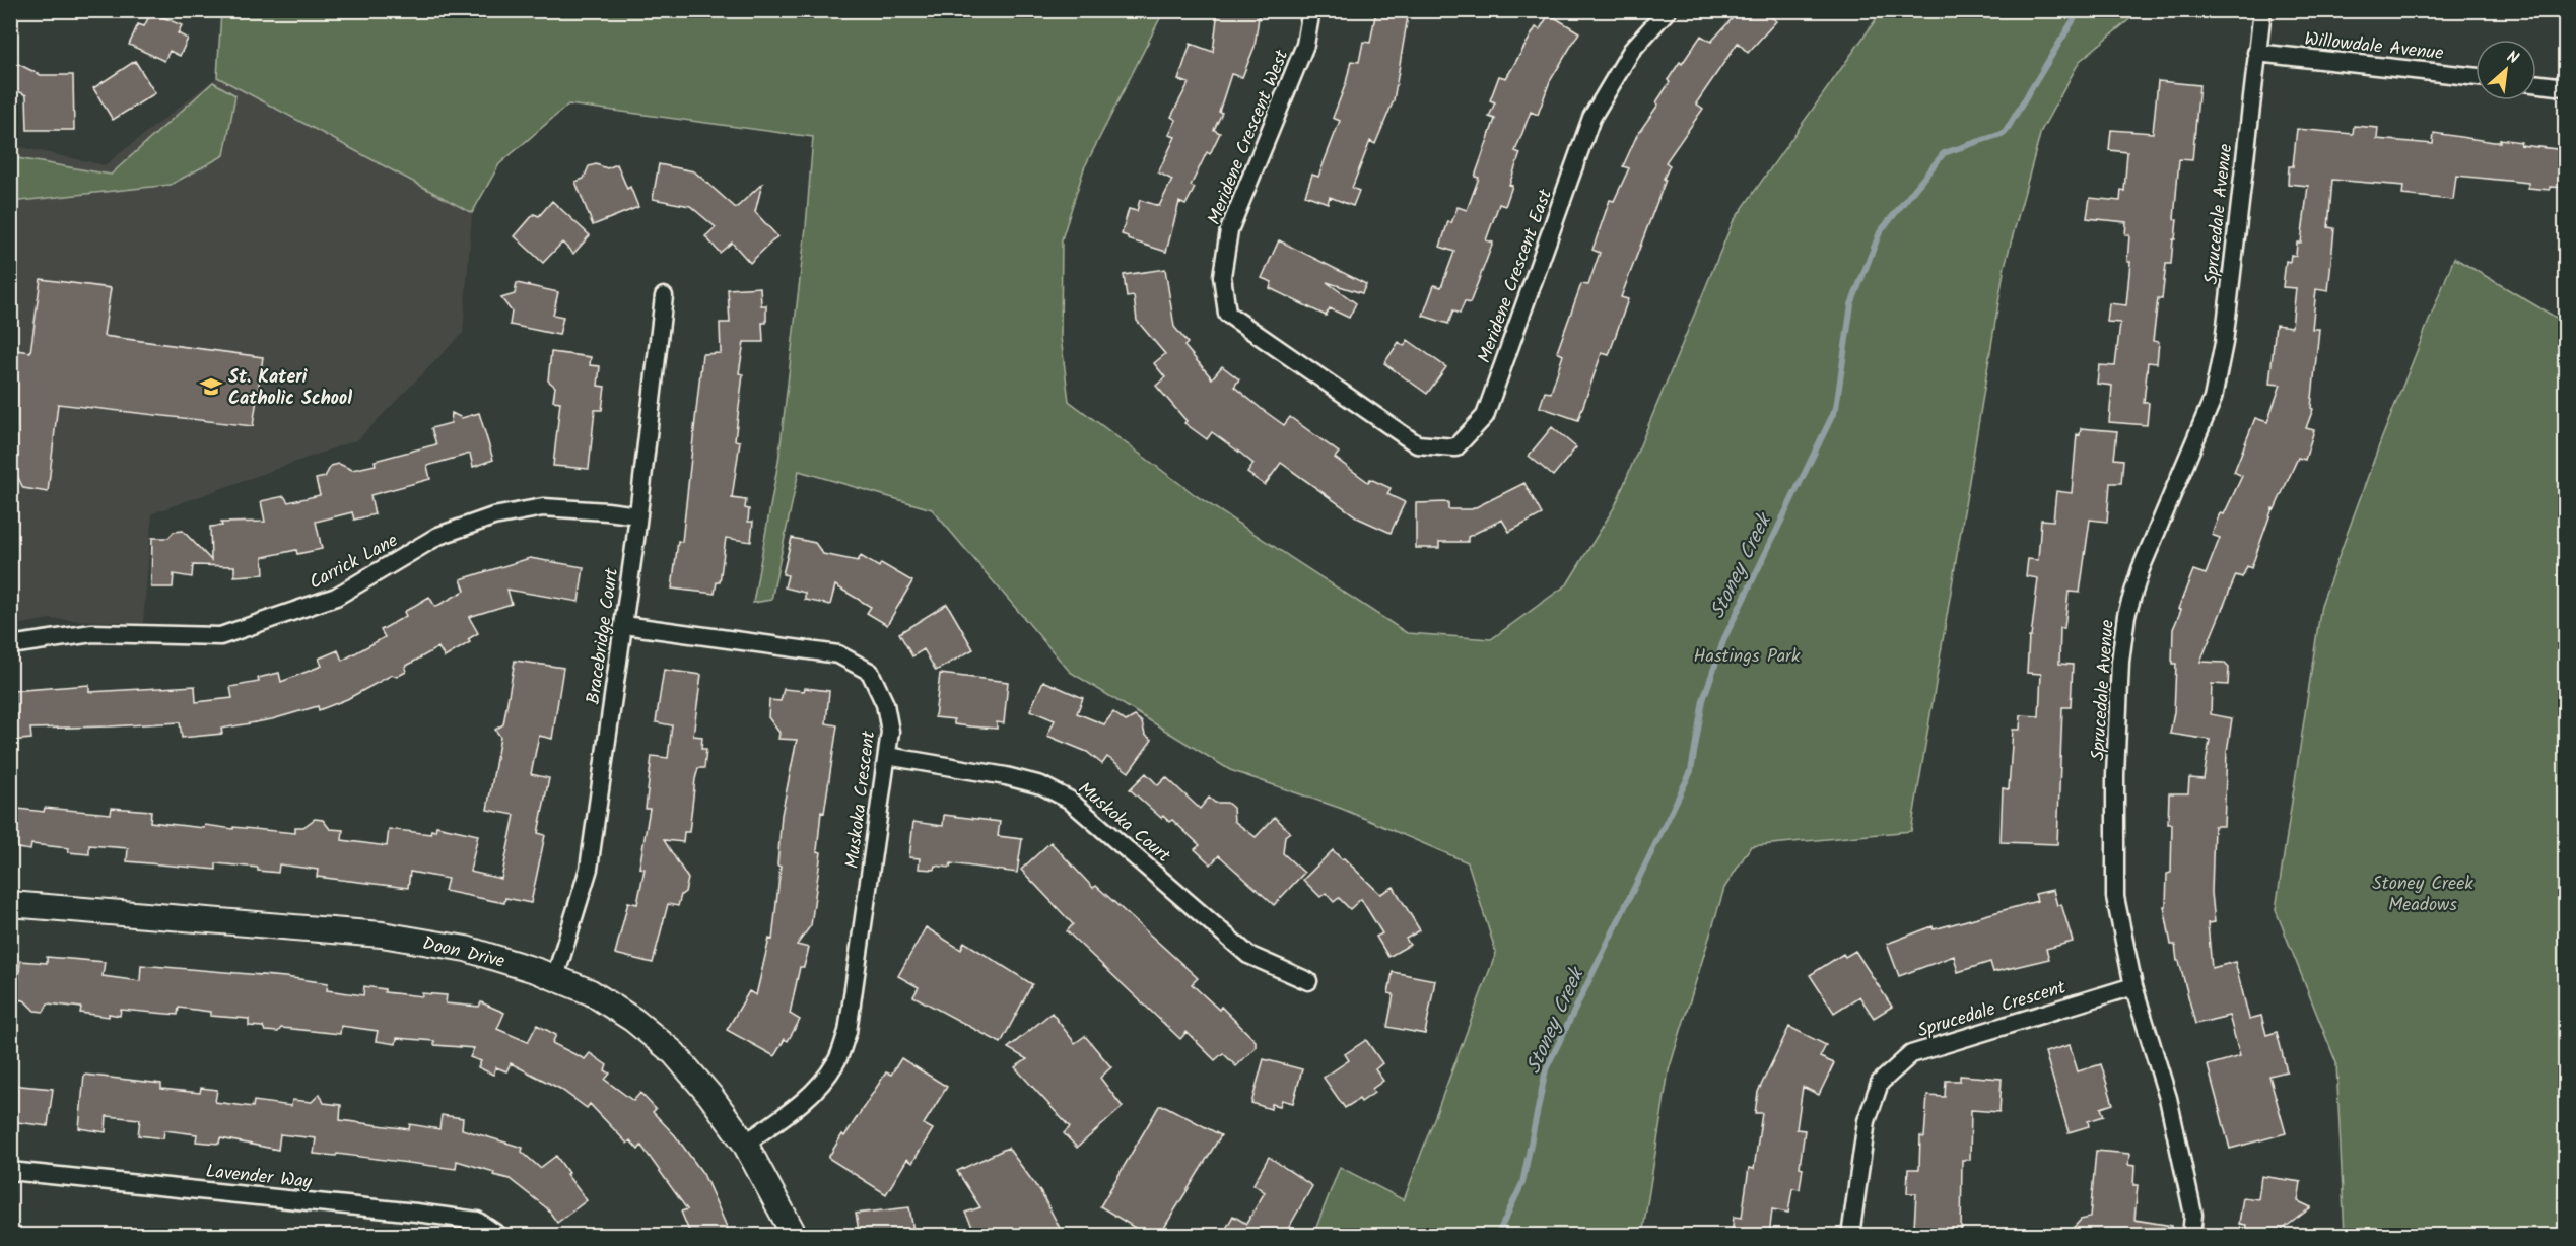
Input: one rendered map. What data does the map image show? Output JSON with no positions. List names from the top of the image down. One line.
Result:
{"streets":{"street":["Willowdale Avenue","Meridene Crescent West","Sprucedale Avenue","Meridene Crescent East","Carrick Lane","Bracebridge Court","Muskoka Crescent","Muskoka Court","Doon Drive","Sprucedale Crescent","Lavender Way"]},"crossings":[["Willowdale Avenue","Sprucedale Avenue"],["Meridene Crescent West","Meridene Crescent East"],["Sprucedale Avenue","Sprucedale Crescent"],["Carrick Lane","Bracebridge Court"],["Bracebridge Court","Muskoka Crescent"],["Bracebridge Court","Doon Drive"],["Muskoka Crescent","Muskoka Court"],["Muskoka Crescent","Doon Drive"]],"water":["Stoney Creek"],"parks":["Hastings Park","Stoney Creek Meadows"],"places":{"school or university":["St. Kateri Catholic School"]},"north":"top right"}
